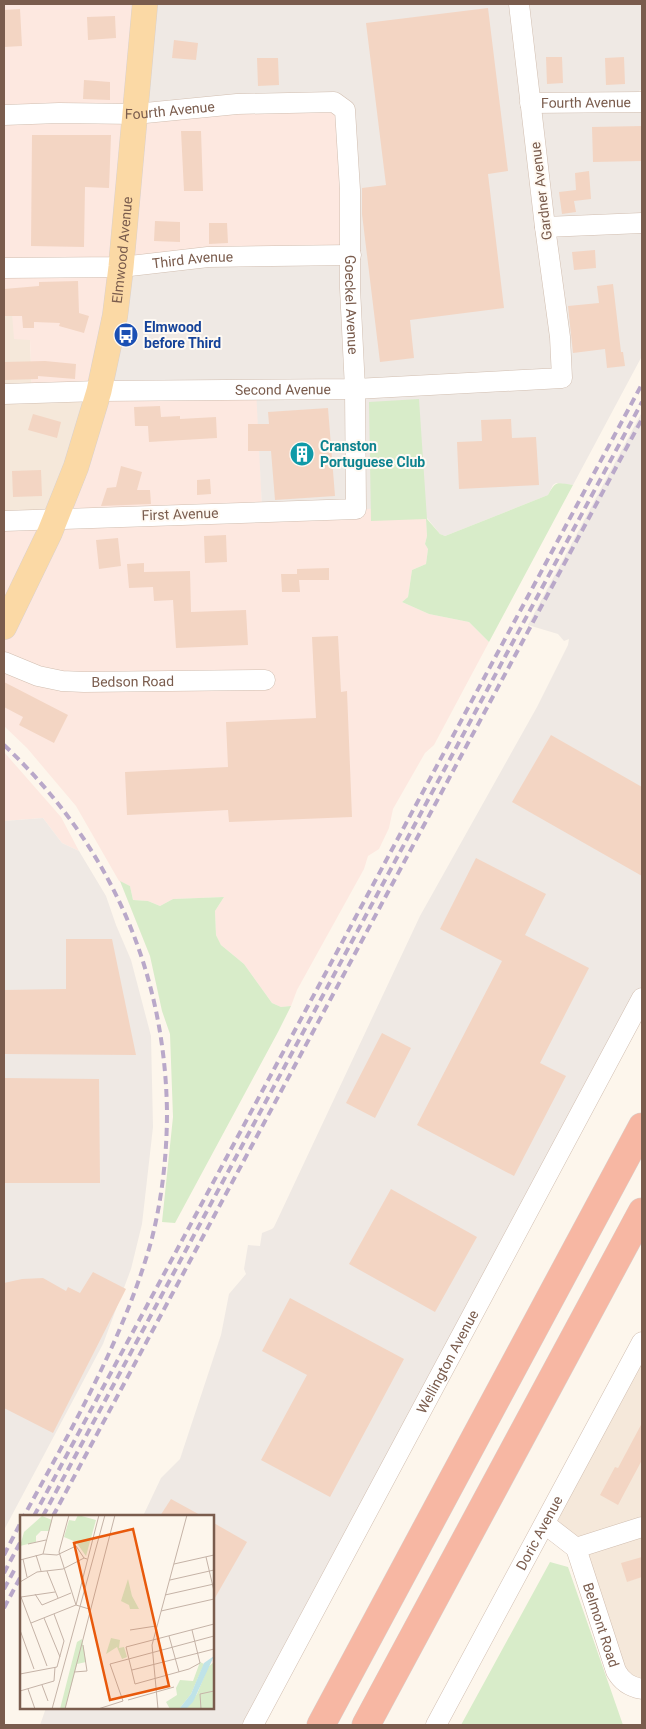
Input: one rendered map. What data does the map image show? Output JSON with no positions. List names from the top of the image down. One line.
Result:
{"streets":{"main road":["Elmwood Avenue"],"street":["Fourth Avenue","Gardner Avenue","Third Avenue","Goeckel Avenue","Second Avenue","First Avenue","Bedson Road","Wellington Avenue","Doric Avenue","Belmont Road"]},"crossings":[["Fourth Avenue","Gardner Avenue"],["Fourth Avenue","Elmwood Avenue"],["Fourth Avenue","Goeckel Avenue"],["Gardner Avenue","Second Avenue"],["Elmwood Avenue","Third Avenue"],["Elmwood Avenue","Second Avenue"],["Elmwood Avenue","First Avenue"],["Third Avenue","Goeckel Avenue"],["Goeckel Avenue","Second Avenue"],["Goeckel Avenue","First Avenue"]],"places":{"bus stop":["Elmwood before Third"],"building":["Cranston Portuguese Club"]}}
